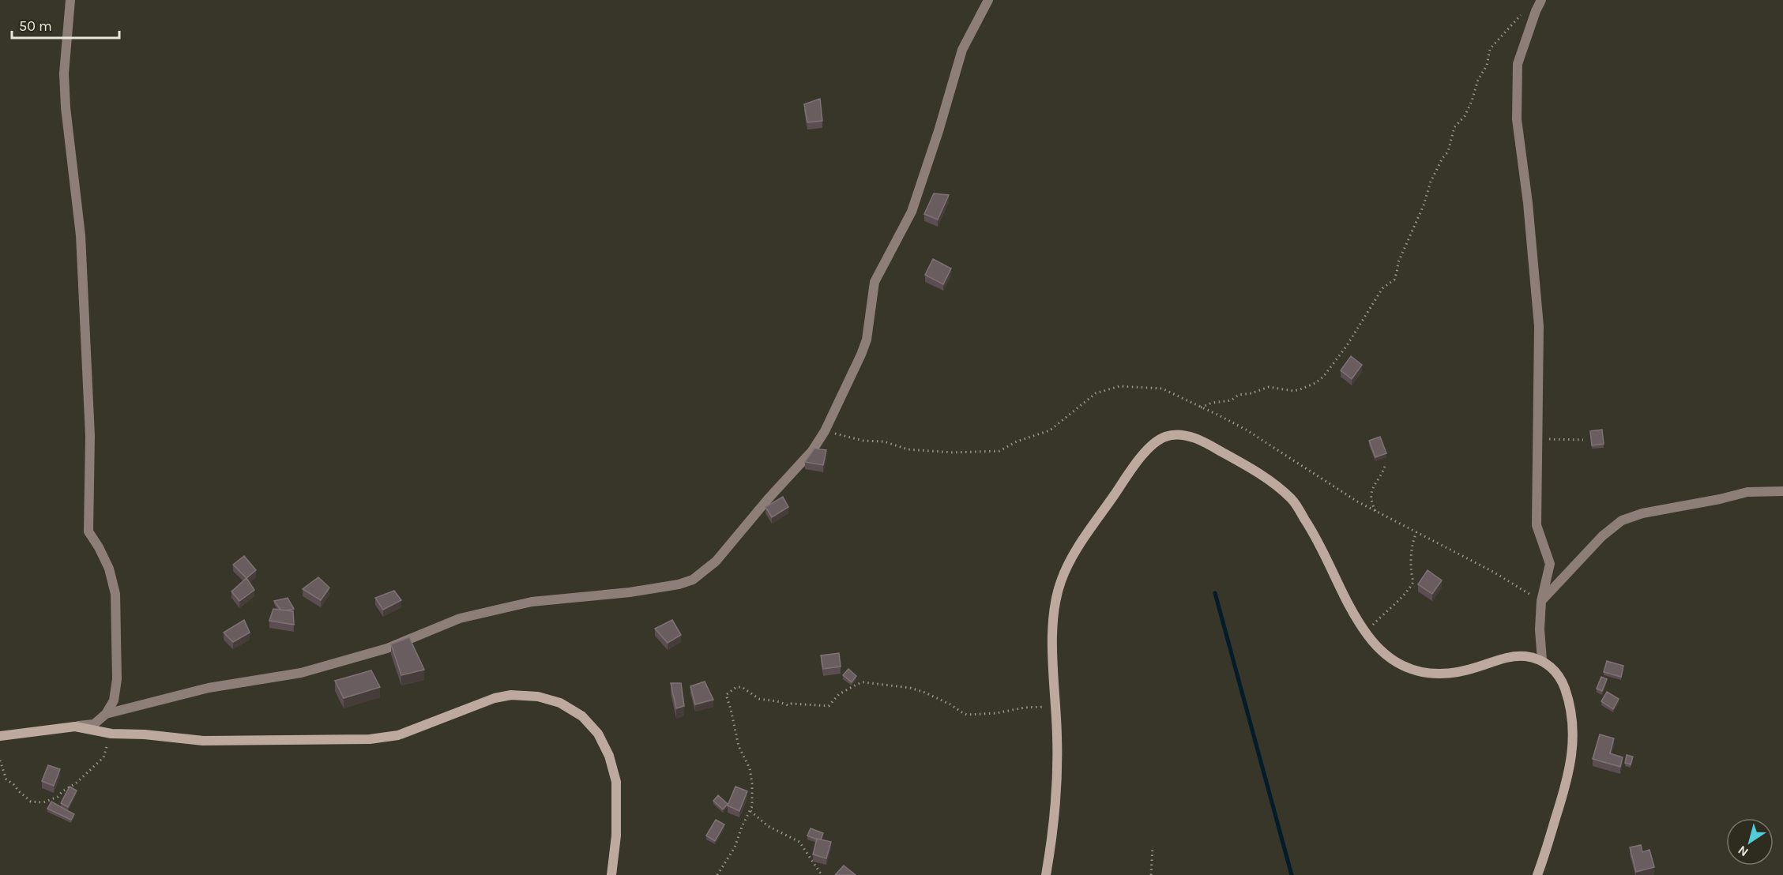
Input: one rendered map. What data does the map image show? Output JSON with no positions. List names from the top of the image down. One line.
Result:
{"scale_bar":"50 m","north":"bottom left"}
